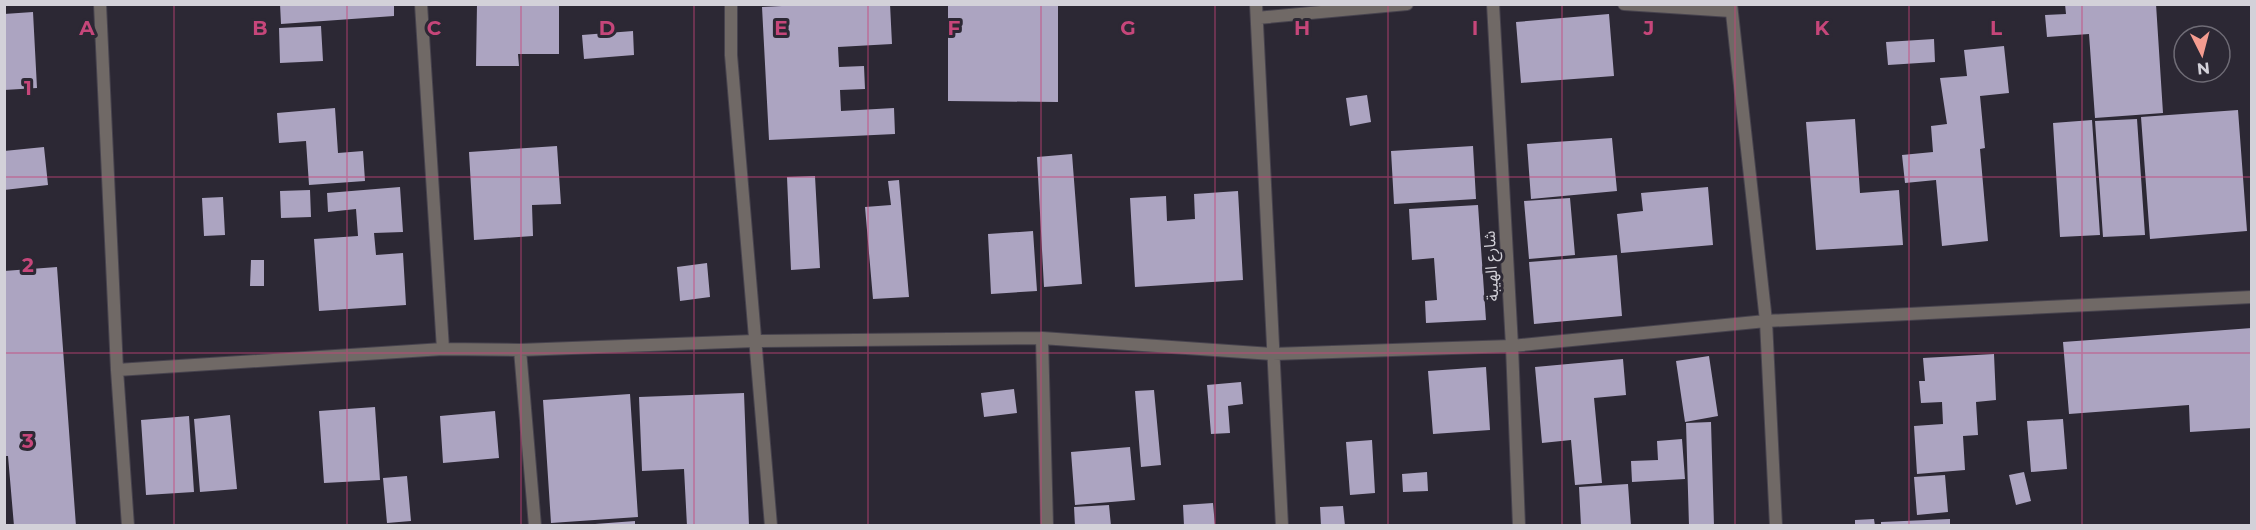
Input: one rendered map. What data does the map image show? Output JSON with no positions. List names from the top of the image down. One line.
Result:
{"streets":{"street":["شارع الهيبة"]},"north":"bottom","grid":{"columns":["A","B","C","D","E","F","G","H","I","J","K","L"],"rows":["1","2","3"]}}
